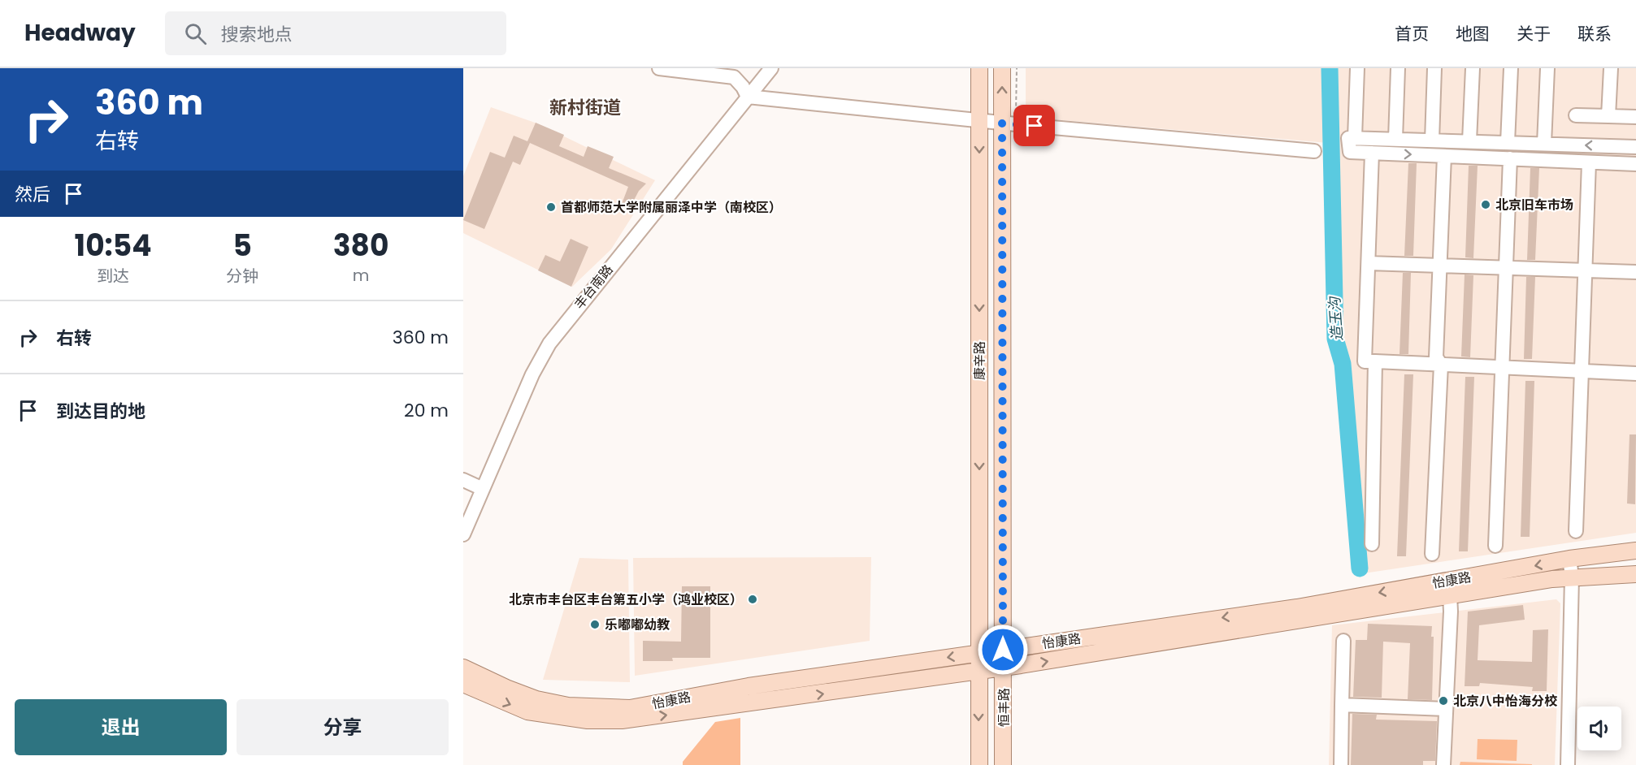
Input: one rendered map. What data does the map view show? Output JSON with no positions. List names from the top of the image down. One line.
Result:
{"streets":{"main road":["康辛路","怡康路","恒丰路"],"street":["丰台南路"]},"crossings":[["康辛路","怡康路"],["康辛路","恒丰路"],["怡康路","恒丰路"]],"districts":["新村街道"],"water":["造玉沟"],"places":["北京旧车市场","首都师范大学附属丽泽中学（南校区）","北京市丰台区丰台第五小学（鸿业校区）","乐嘟嘟幼教","北京八中怡海分校"],"page":{"header":"Headway","search":"搜索地点","nav":["首页","地图","关于","联系"],"turn":["360 m","右转"],"then":"然后","eta":["10:54","到达","5","分钟","380","m"],"list":[{"name":"右转","value":"360 m"},{"name":"到达目的地","value":"20 m"}],"buttons":["退出","分享"]}}
